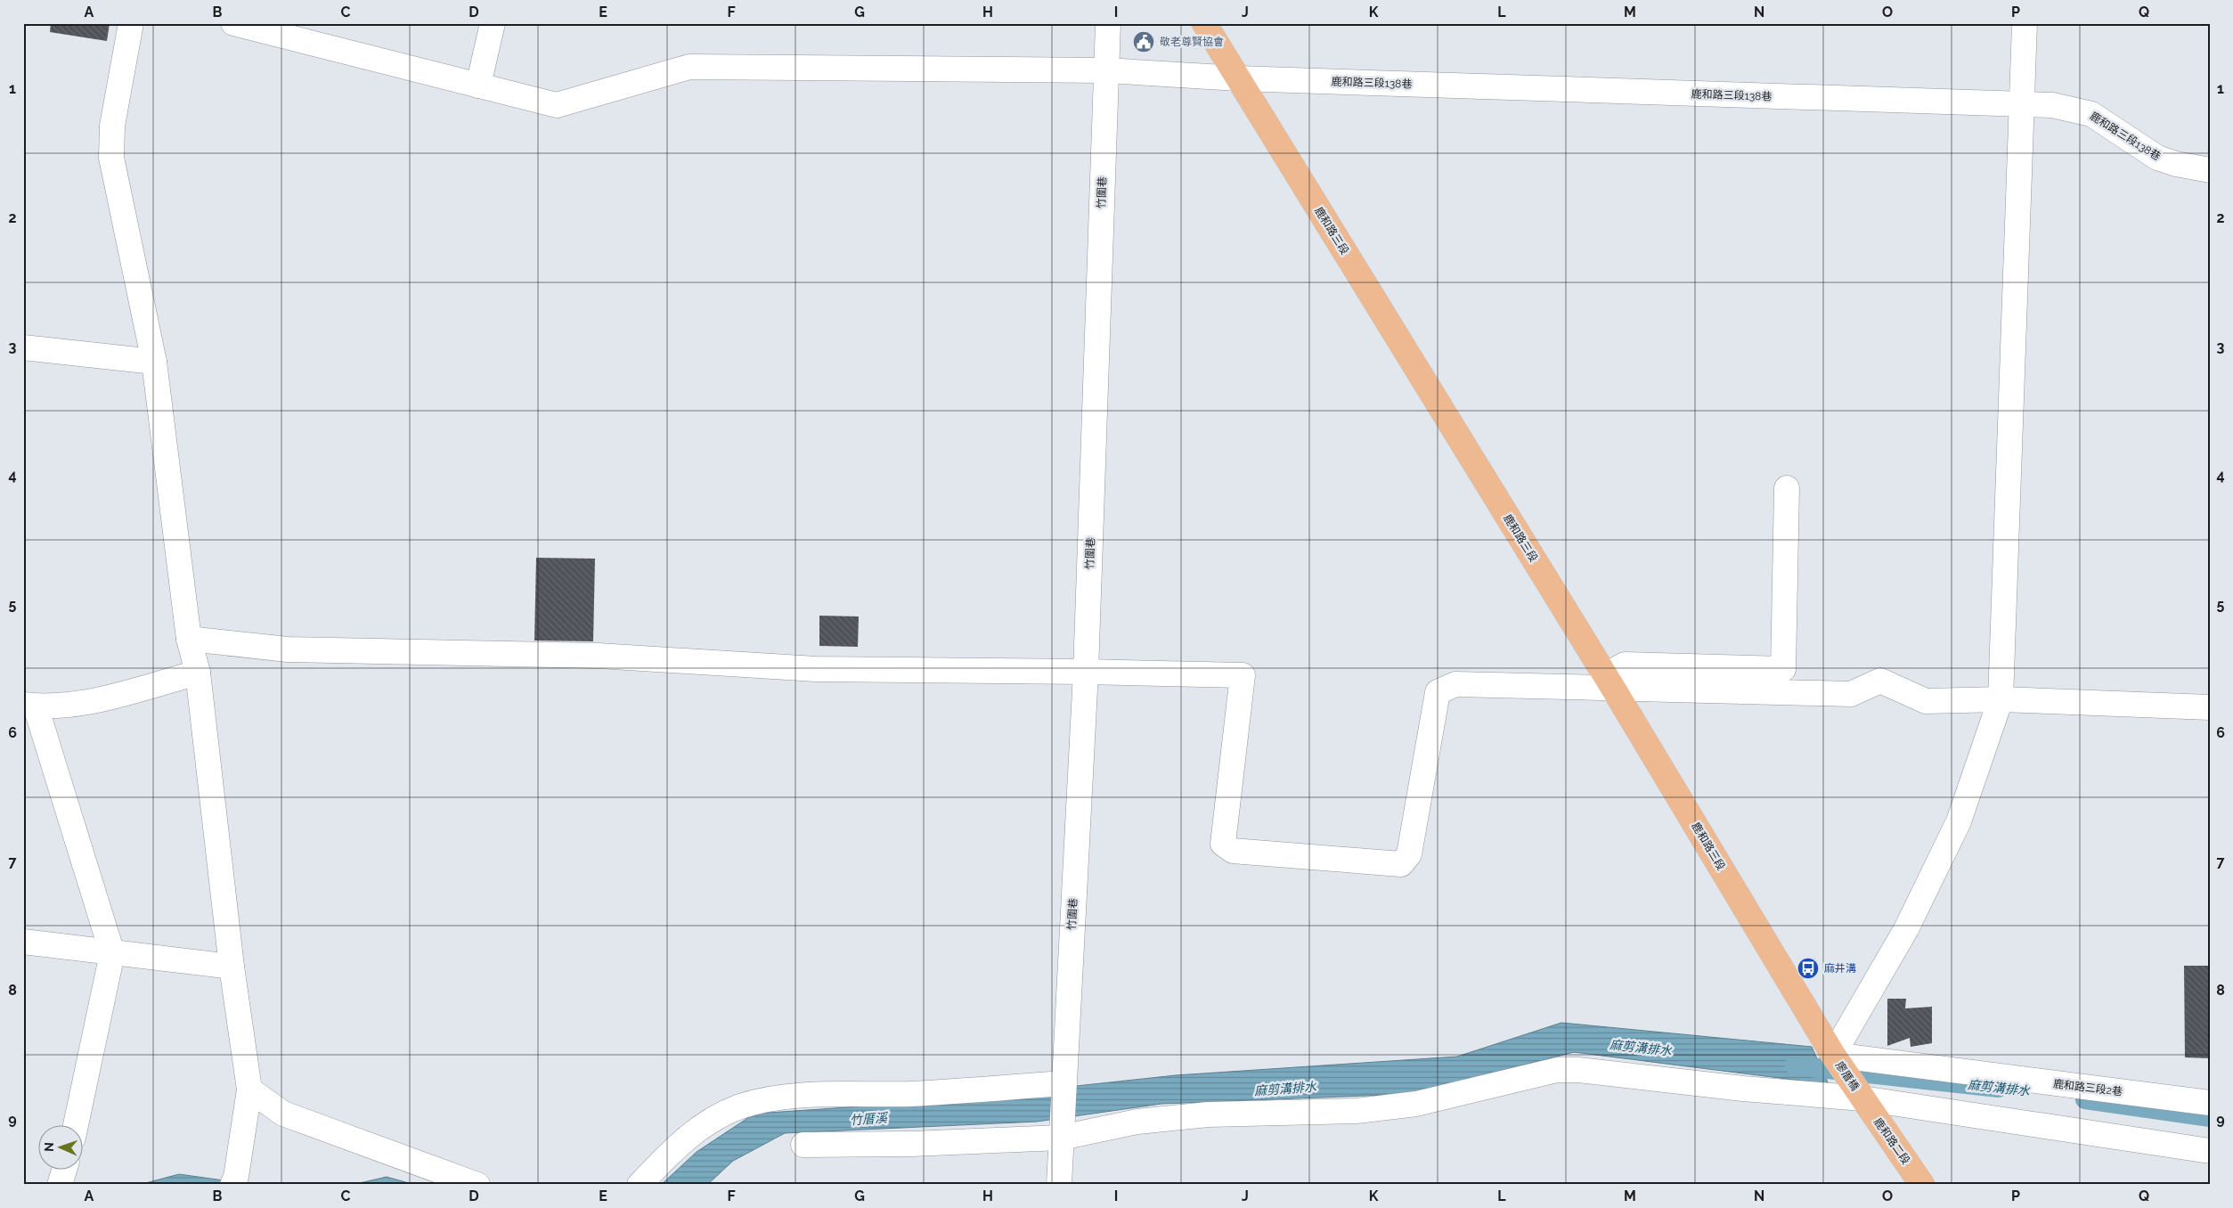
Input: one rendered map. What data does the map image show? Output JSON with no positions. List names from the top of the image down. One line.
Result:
{"streets":{"main road":["鹿和路三段","廖厝橋","鹿和路二段"],"street":["鹿和路三段138巷","竹圍巷","鹿和路三段2巷"]},"crossings":[["鹿和路三段138巷","竹圍巷"],["鹿和路三段138巷","鹿和路三段"],["鹿和路三段","廖厝橋"],["鹿和路三段","鹿和路三段2巷"],["廖厝橋","鹿和路三段2巷"],["廖厝橋","鹿和路二段"]],"water":["麻剪溝排水","竹厝溪"],"places":{"public building":["敬老尊賢協會"],"bus stop":["麻井溝"]},"north":"left","grid":{"columns":["A","B","C","D","E","F","G","H","I","J","K","L","M","N","O","P","Q"],"rows":["1","2","3","4","5","6","7","8","9"]}}
